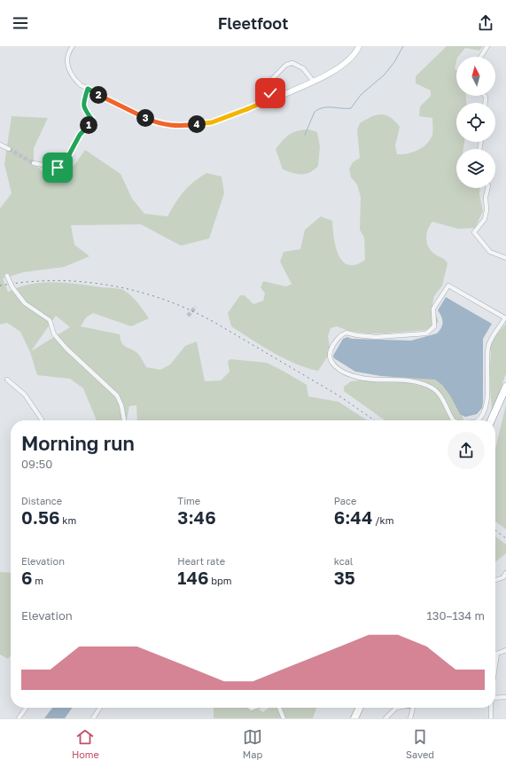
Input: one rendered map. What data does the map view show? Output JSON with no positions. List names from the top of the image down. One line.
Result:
{"north":"top","page":{"header":"Fleetfoot","pins":["2","3","4","1"],"heading":["Morning run","09:50"],"stats":[["Distance","0.56 km"],["Time","3:46"],["Pace","6:44 /km"],["Elevation","6 m"],["Heart rate","146 bpm"],["kcal","35"]],"chart":["Elevation","130–134 m"],"tabs":["Home","Map","Saved"]}}
